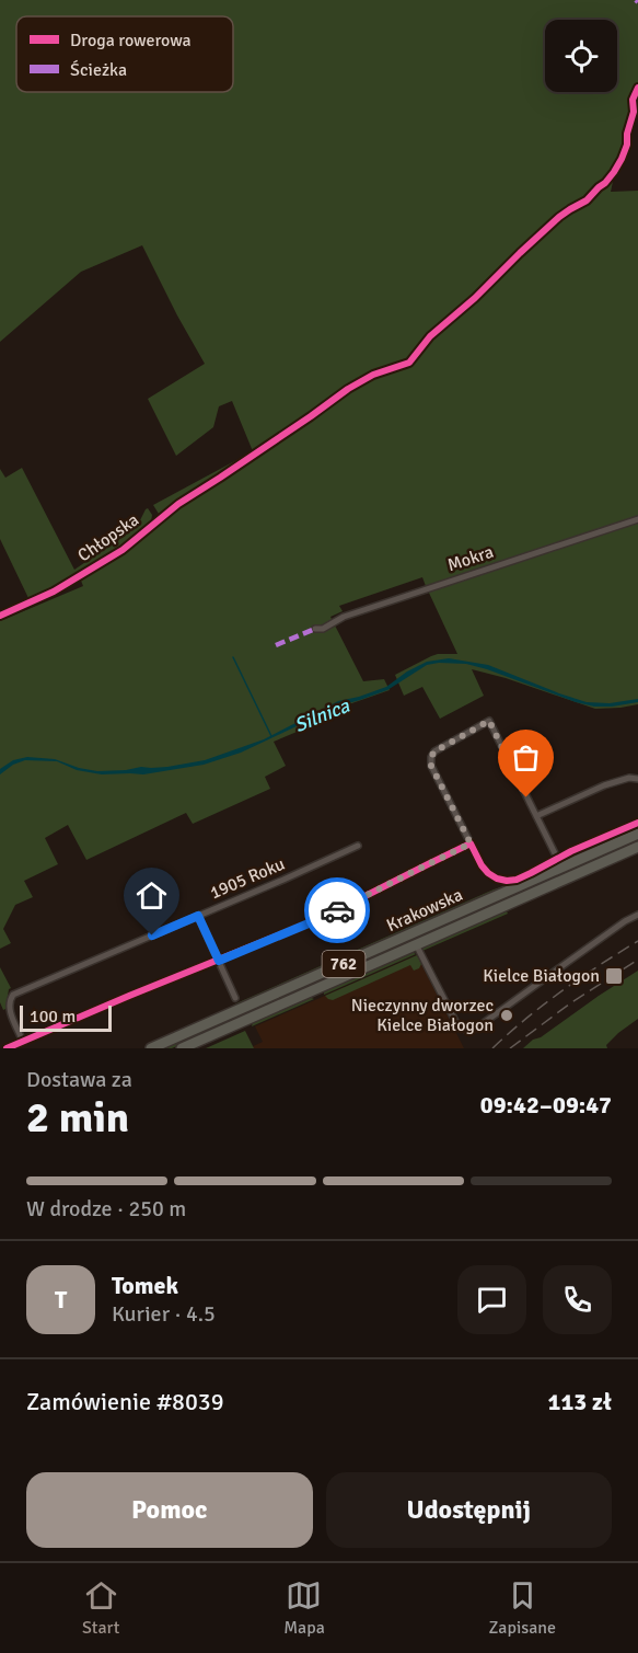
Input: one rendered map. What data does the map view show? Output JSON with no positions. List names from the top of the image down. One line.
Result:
{"streets":{"main road":["Krakowska","762"],"street":["Chłopska","Mokra","1905 Roku"]},"water":["Silnica"],"places":{"transit":["Kielce Białogon"],"other":["Nieczynny dworzec Kielce Białogon"]},"legend":["Droga rowerowa","Ścieżka"],"scale_bar":"100 m","page":{"scale":"100 m","heading":["2 min","Dostawa za","09:42–09:47"],"panel":["Tomek","Kurier · 4.5","Zamówienie #8039","113 zł"],"bar":"W drodze · 250 m","round":"T","buttons":["Pomoc","Udostępnij"],"tabs":["Start","Mapa","Zapisane"]}}
